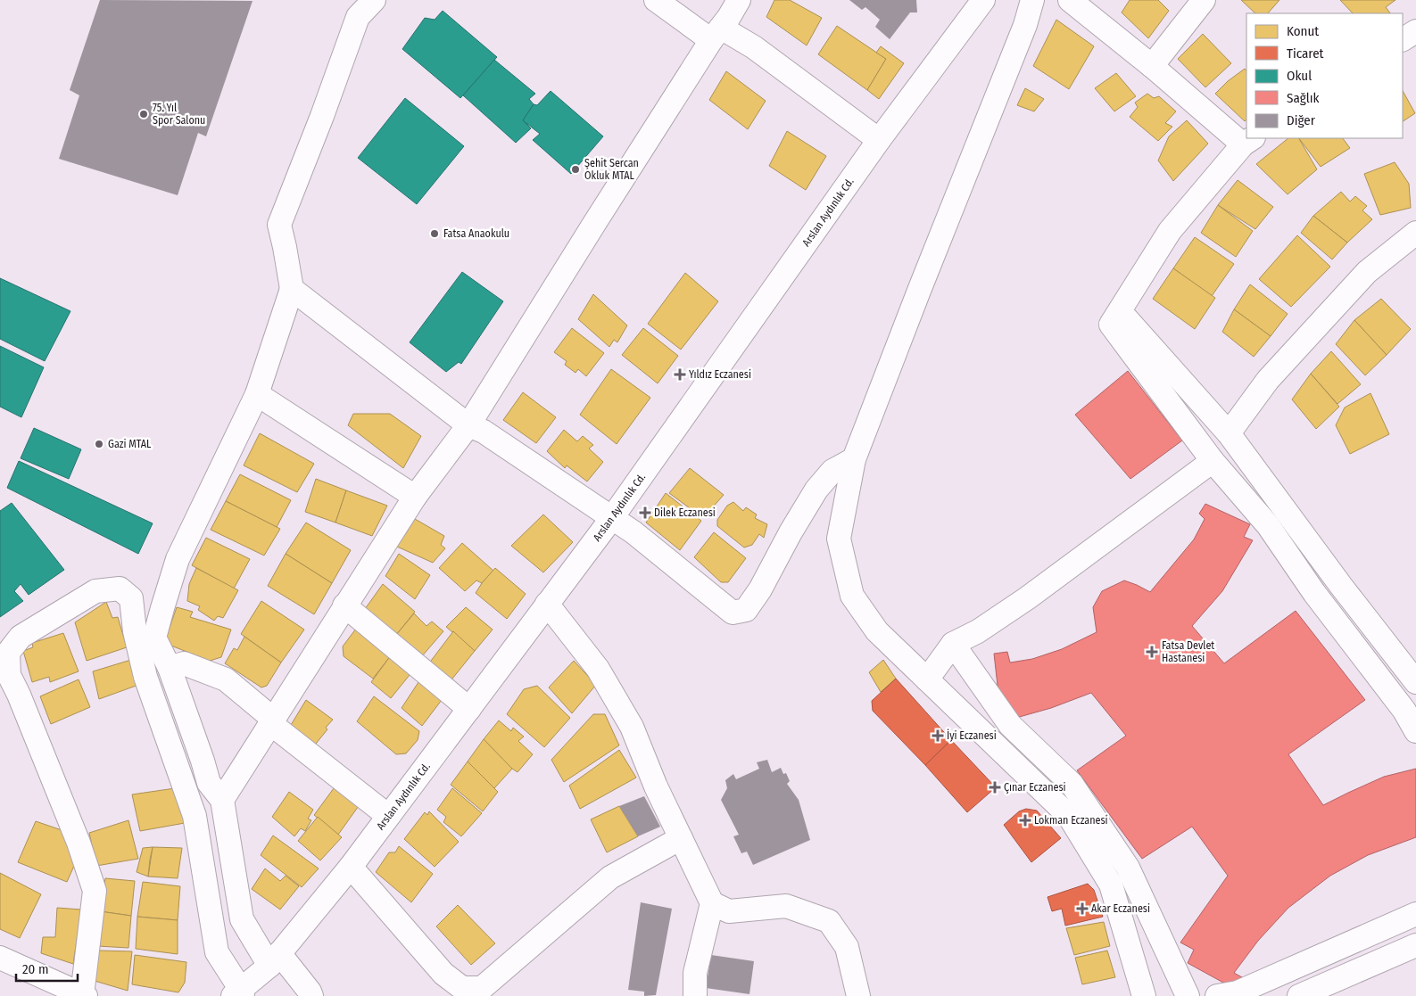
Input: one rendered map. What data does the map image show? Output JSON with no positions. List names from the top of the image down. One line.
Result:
{"streets":{"street":["Arslan Aydınlık Cd."]},"places":{"other":["75. Yıl Spor Salonu","Şehit Sercan Okluk MTAL","Fatsa Anaokulu","Gazi MTAL"],"health":["Yıldız Eczanesi","Dilek Eczanesi","Fatsa Devlet Hastanesi","İyi Eczanesi","Çınar Eczanesi","Lokman Eczanesi","Akar Eczanesi"]},"legend":["Konut","Ticaret","Okul","Sağlık","Diğer"],"scale_bar":"20 m"}
